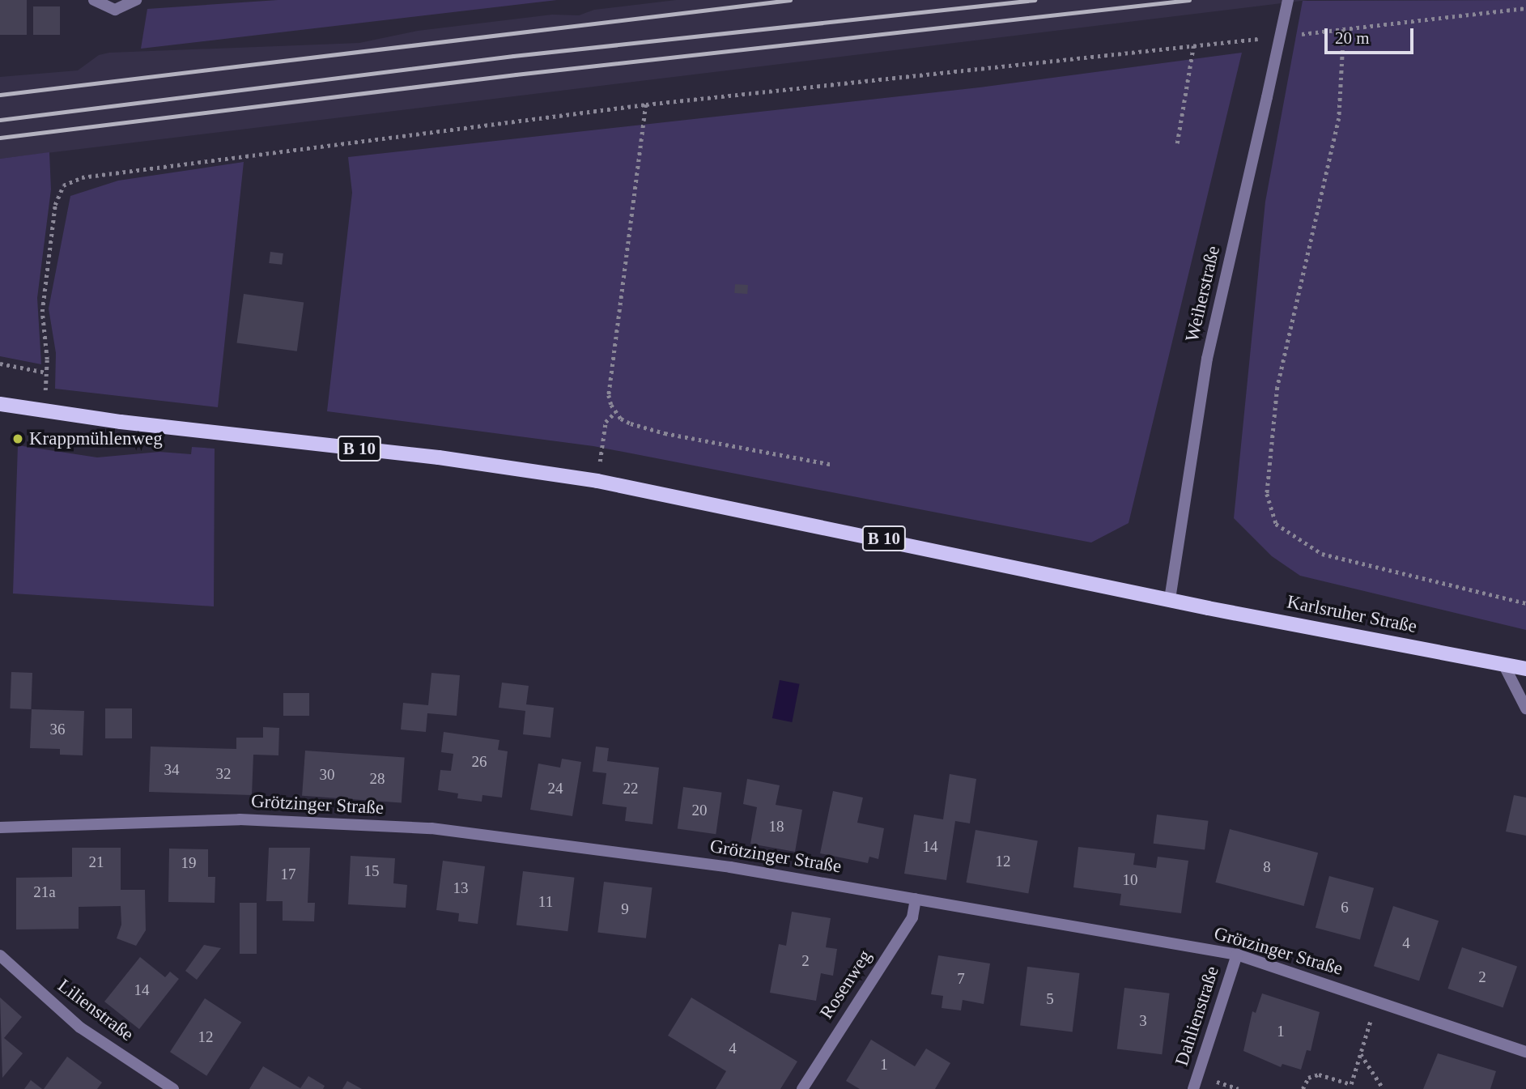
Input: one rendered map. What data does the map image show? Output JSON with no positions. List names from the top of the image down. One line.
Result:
{"streets":{"main road":["B 10","Karlsruher Straße"],"street":["Weiherstraße","Grötzinger Straße","Rosenweg","Lilienstraße","Dahlienstraße"]},"crossings":[["Weiherstraße","B 10"],["Weiherstraße","Karlsruher Straße"],["B 10","Karlsruher Straße"],["Grötzinger Straße","Rosenweg"],["Grötzinger Straße","Dahlienstraße"]],"places":["Krappmühlenweg"],"house_numbers":["36","26","34","32","30","28","24","22","20","18","14","12","21","19","8","15","17","10","13","21a","11","6","9","4","2","2","7","14","5","3","1","12","4","1"],"scale_bar":"20 m"}
